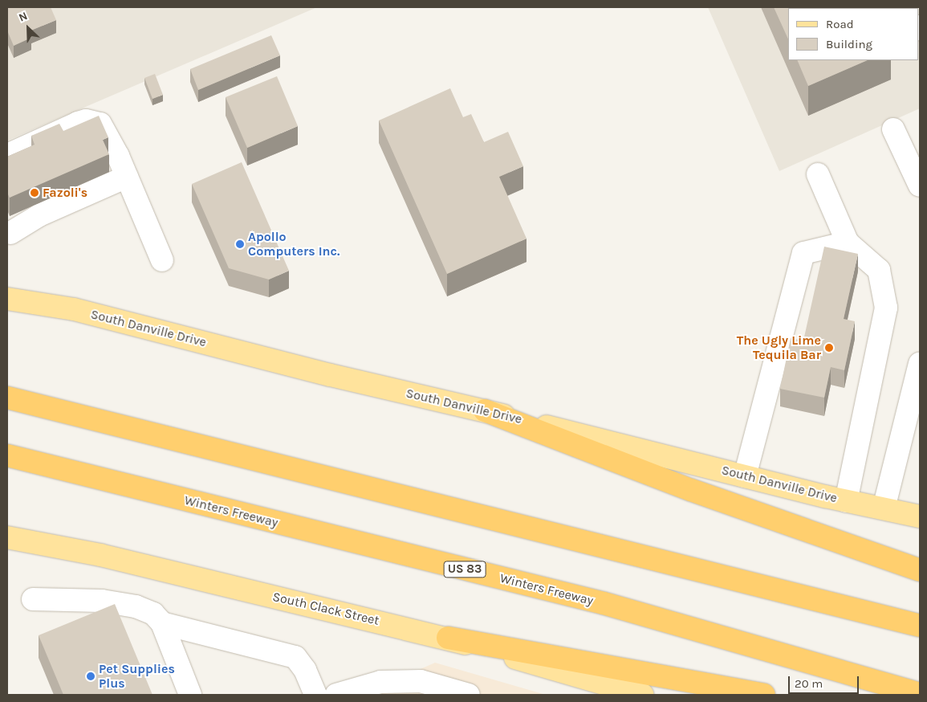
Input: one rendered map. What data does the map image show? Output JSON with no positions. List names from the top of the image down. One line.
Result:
{"streets":{"highway":["Winters Freeway","US 83"],"main road":["South Danville Drive","South Clack Street"]},"places":["Fazoli's","Apollo Computers Inc.","The Ugly Lime Tequila Bar","Pet Supplies Plus"],"legend":["Road","Building"],"scale_bar":"20 m","north":"top left"}
